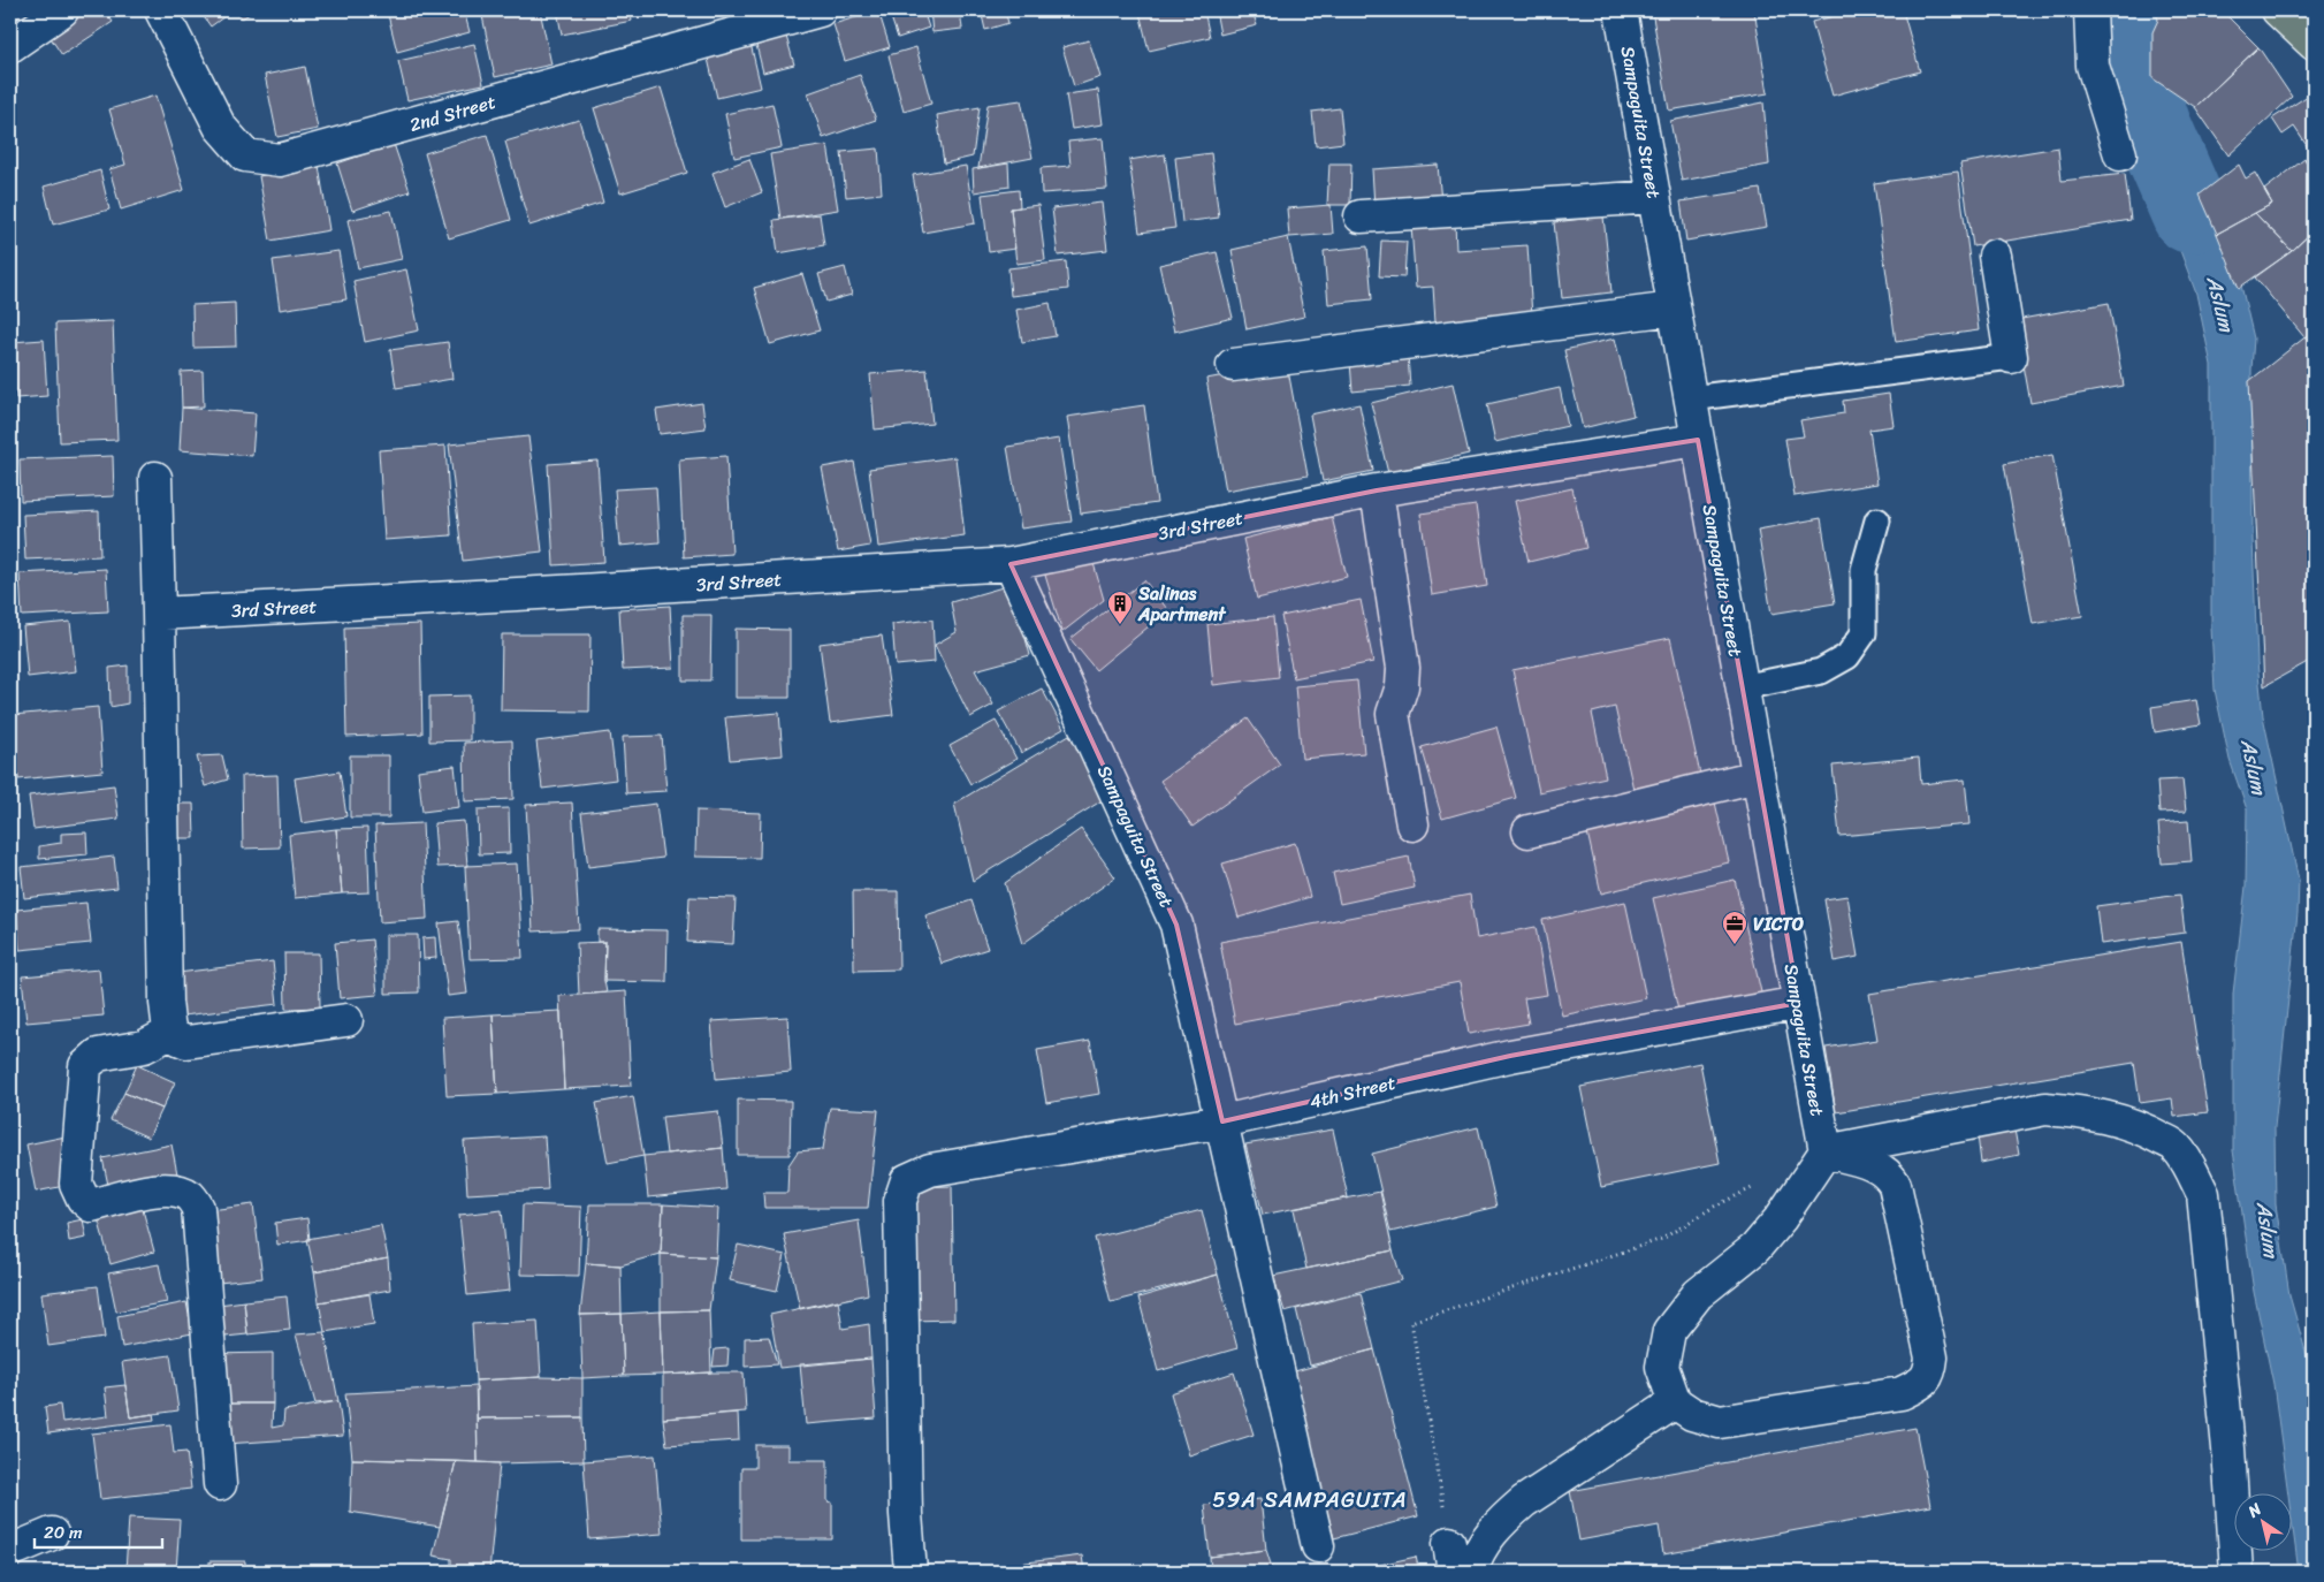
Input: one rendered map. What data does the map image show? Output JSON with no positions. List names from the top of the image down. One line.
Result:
{"streets":{"street":["2nd Street","Sampaguita Street","3rd Street","4th Street"]},"crossings":[["Sampaguita Street","3rd Street"],["Sampaguita Street","4th Street"]],"districts":["59A SAMPAGUITA"],"water":["Aslum"],"places":{"building":["Salinas Apartment"],"office":["VICTO"]},"scale_bar":"20 m","north":"top left"}
